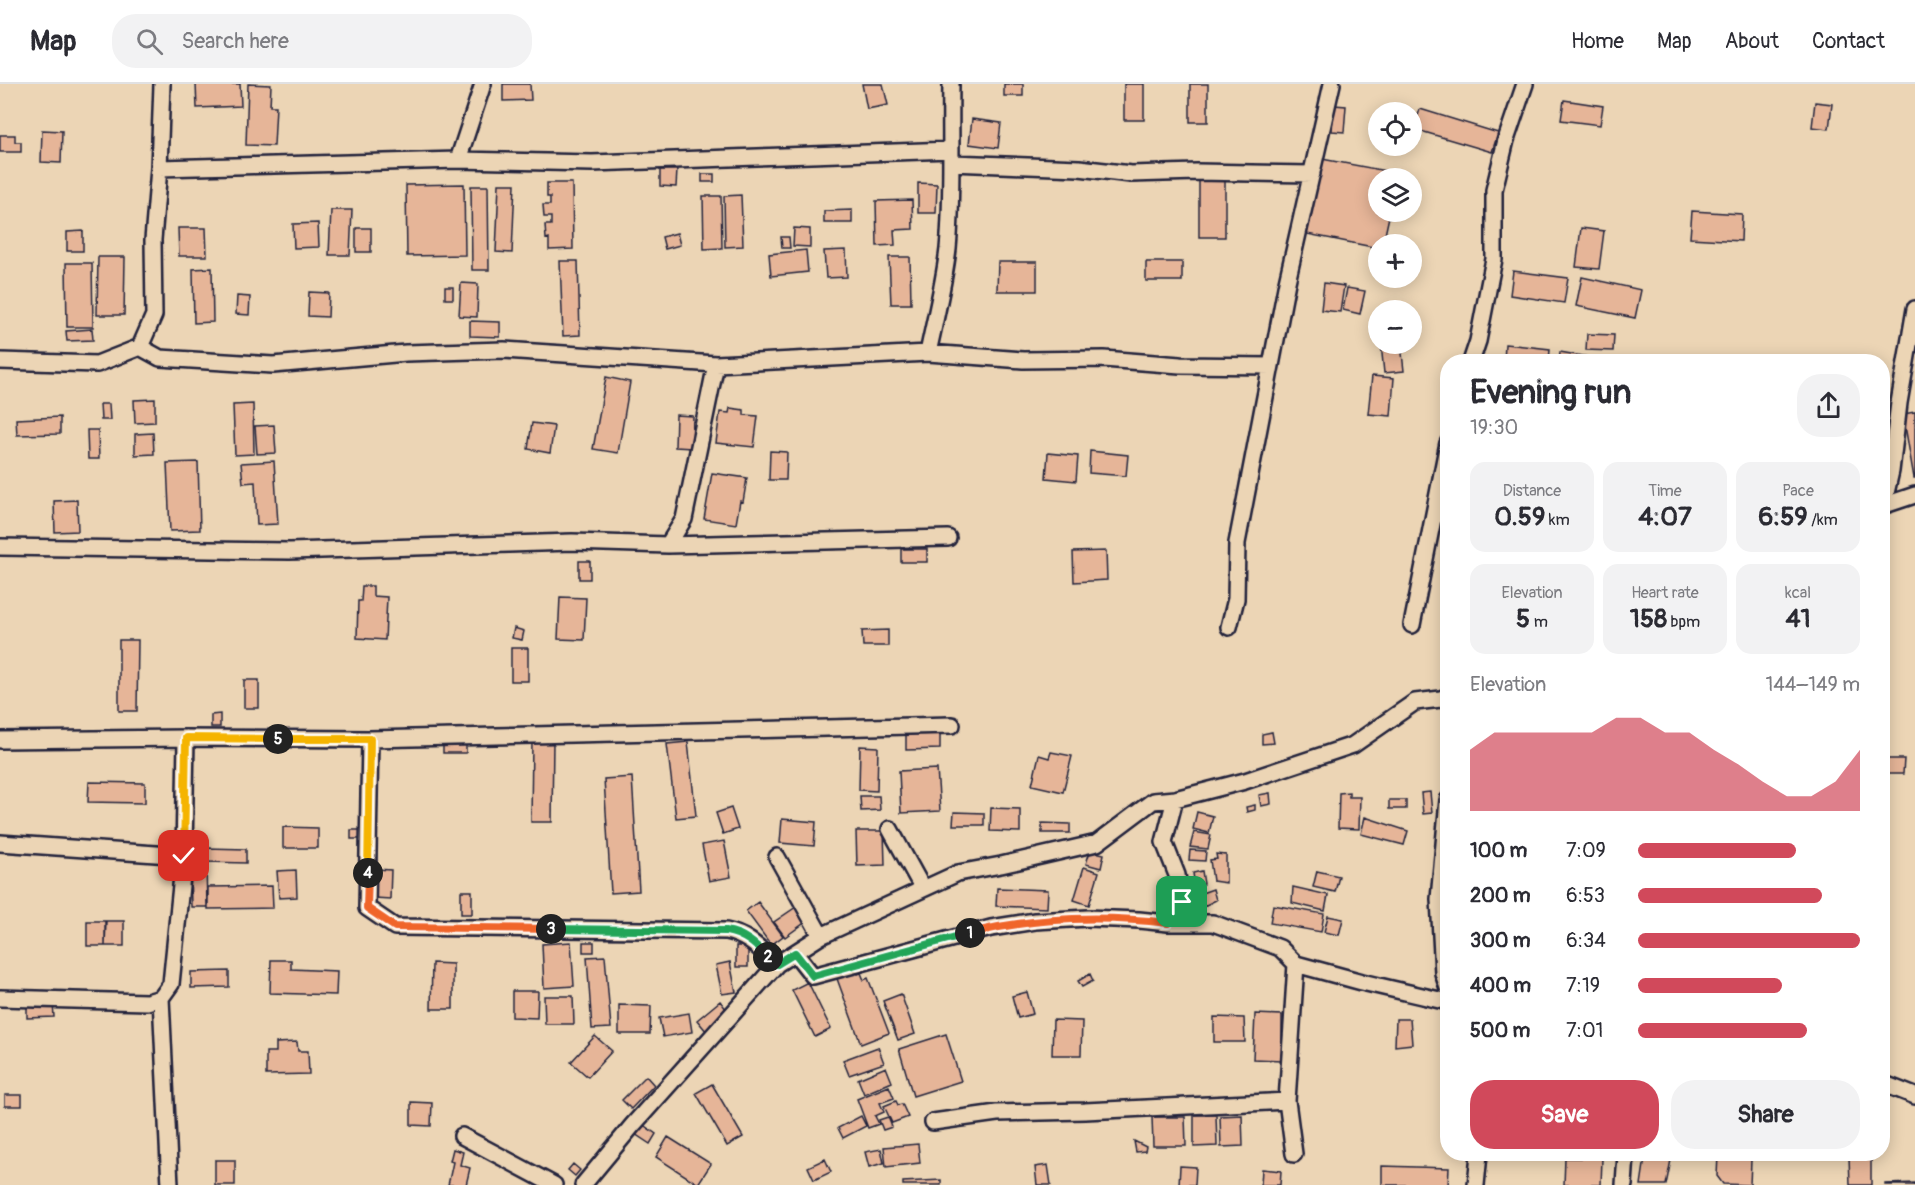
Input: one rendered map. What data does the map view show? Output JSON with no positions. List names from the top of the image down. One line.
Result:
{"page":{"header":"Map","search":"Search here","nav":["Home","Map","About","Contact"],"map_buttons":["+","−"],"heading":["Evening run","19:30"],"stats":[["Distance","0.59 km"],["Time","4:07"],["Pace","6:59 /km"],["Elevation","5 m"],["Heart rate","158 bpm"],["kcal","41"]],"chart":["Elevation","144–149 m"],"pins":["5","4","3","1","2"],"list":[{"name":"100 m","note":"7:09"},{"name":"200 m","note":"6:53"},{"name":"300 m","note":"6:34"},{"name":"400 m","note":"7:19"},{"name":"500 m","note":"7:01"}],"buttons":["Save","Share"]}}
